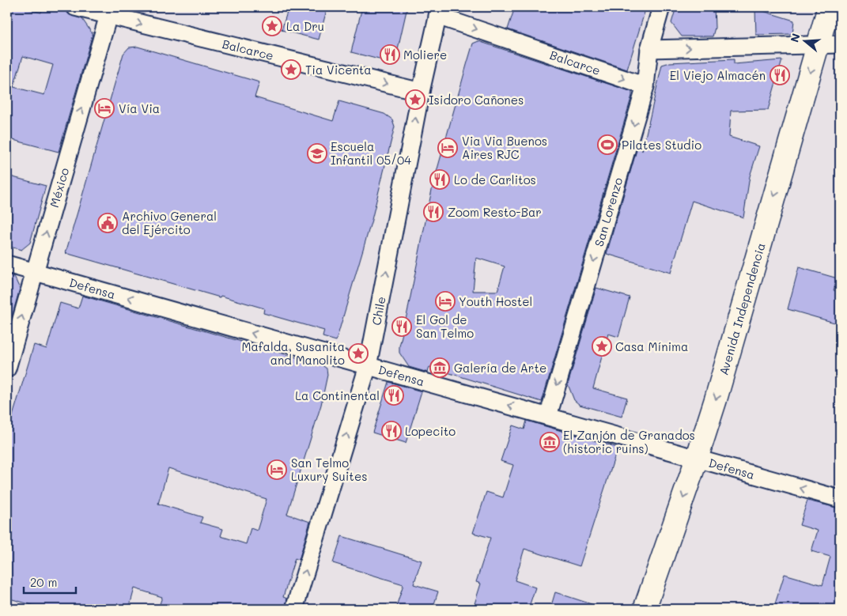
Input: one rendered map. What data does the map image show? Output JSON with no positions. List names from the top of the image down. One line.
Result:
{"streets":{"main road":["Avenida Independencia"],"street":["Balcarce","México","San Lorenzo","Defensa","Chile"]},"crossings":[["Balcarce","México"],["Balcarce","San Lorenzo"],["Balcarce","Chile"],["México","Defensa"],["San Lorenzo","Defensa"],["Defensa","Avenida Independencia"],["Defensa","Chile"]],"one_way":["Balcarce","México","San Lorenzo","Defensa","Avenida Independencia","Chile"],"places":{"place":["La Dru","Tia Vicenta","Isidoro Cañones","Casa Mínima","Mafalda, Susanita and Manolito"],"restaurant":["Moliere","El Viejo Almacén","Lo de Carlitos","Zoom Resto-Bar","El Gol de San Telmo","La Continental","Lopecito"],"hotel":["Vía Via","Via Via Buenos Aires RJC","Youth Hostel","San Telmo Luxury Suites"],"sports":["Pilates Studio"],"school or university":["Escuela Infantil 05/04"],"public building":["Archivo General del Ejército"],"museum":["Galería de Arte","El Zanjón de Granados (historic ruins)"]},"scale_bar":"20 m","north":"left"}
